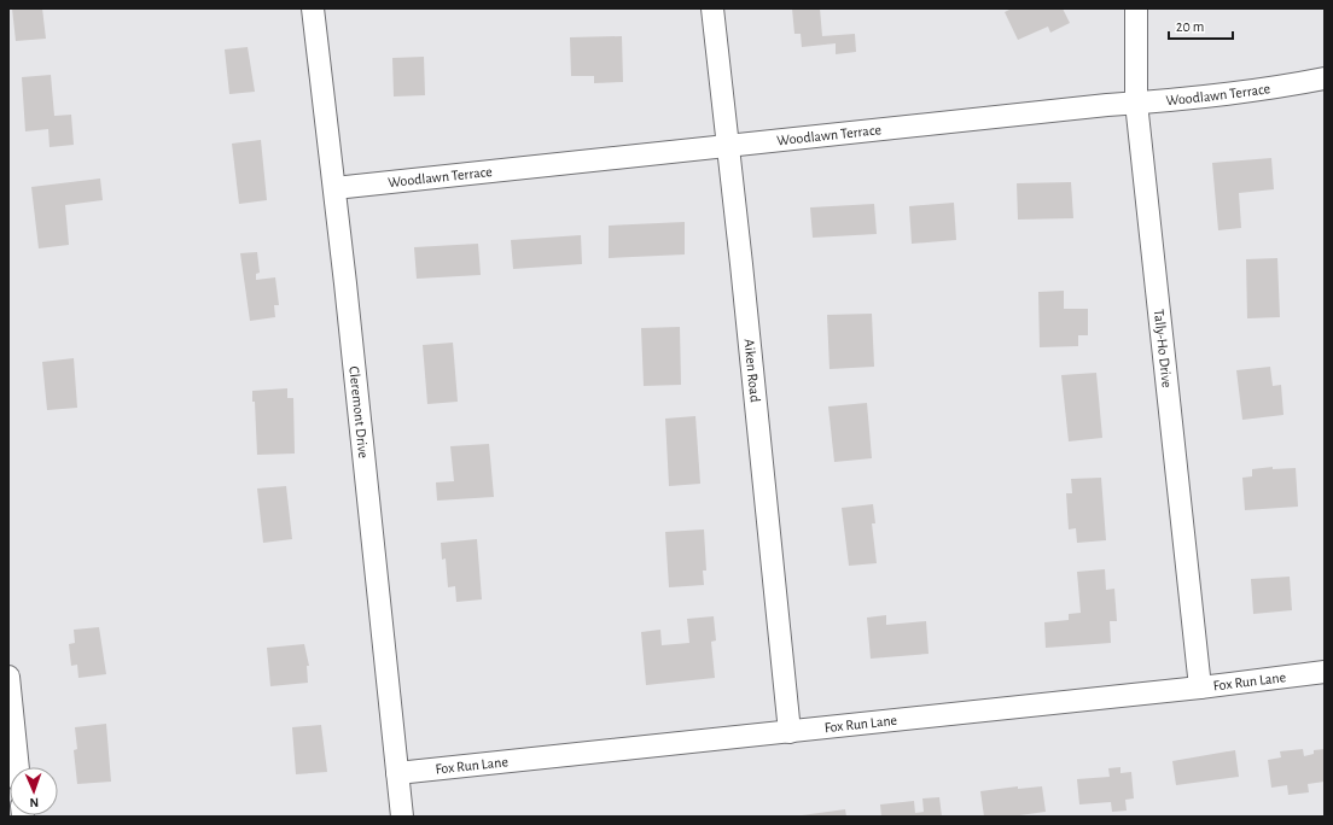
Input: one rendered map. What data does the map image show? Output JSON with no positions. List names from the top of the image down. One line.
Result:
{"streets":{"street":["Woodlawn Terrace","Tally-Ho Drive","Aiken Road","Cleremont Drive","Fox Run Lane"]},"crossings":[["Woodlawn Terrace","Tally-Ho Drive"],["Woodlawn Terrace","Aiken Road"],["Woodlawn Terrace","Cleremont Drive"],["Tally-Ho Drive","Fox Run Lane"],["Aiken Road","Fox Run Lane"],["Cleremont Drive","Fox Run Lane"]],"scale_bar":"20 m","north":"bottom"}
